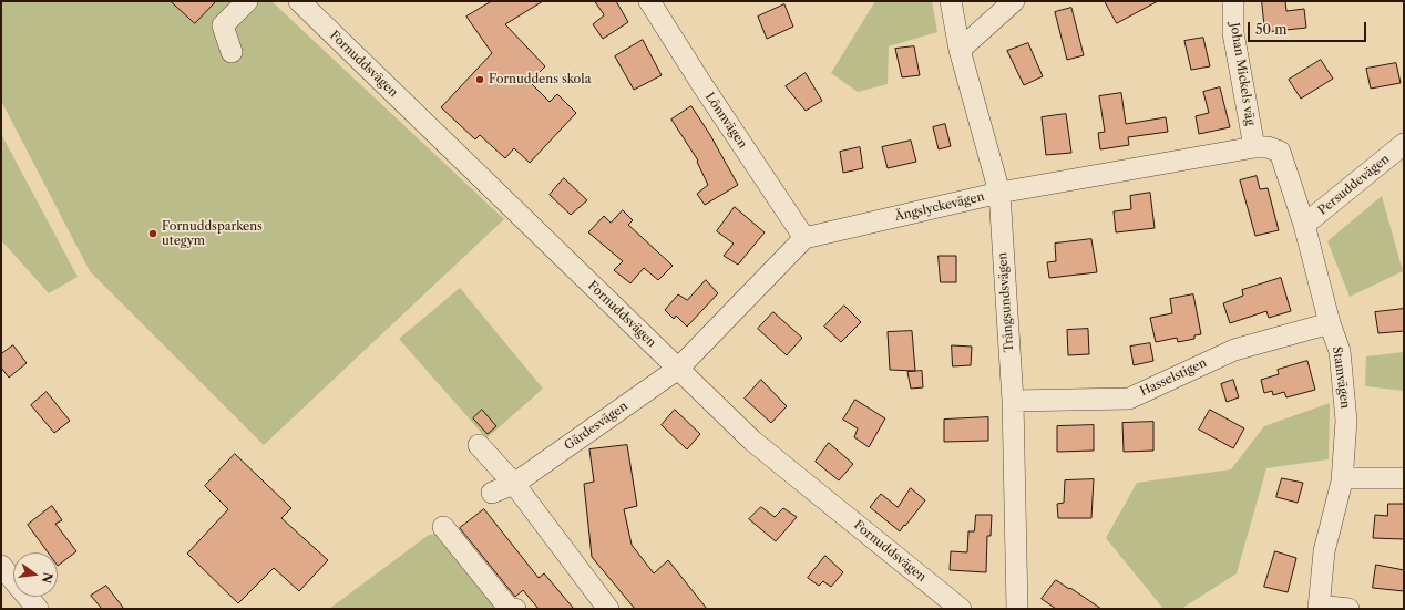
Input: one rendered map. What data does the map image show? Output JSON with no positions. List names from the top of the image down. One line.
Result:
{"streets":{"street":["Fornuddsvägen","Johan Mickels väg","Lönnvägen","Persuddevägen","Ängslyckevägen","Trångsundsvägen","Hasselstigen","Stamvägen","Gärdesvägen"]},"crossings":[["Fornuddsvägen","Gärdesvägen"],["Johan Mickels väg","Ängslyckevägen"],["Johan Mickels väg","Stamvägen"],["Lönnvägen","Ängslyckevägen"],["Persuddevägen","Stamvägen"],["Ängslyckevägen","Trångsundsvägen"],["Ängslyckevägen","Stamvägen"],["Trångsundsvägen","Hasselstigen"],["Hasselstigen","Stamvägen"]],"places":["Fornuddens skola","Fornuddsparkens utegym"],"scale_bar":"50 m","north":"right"}
